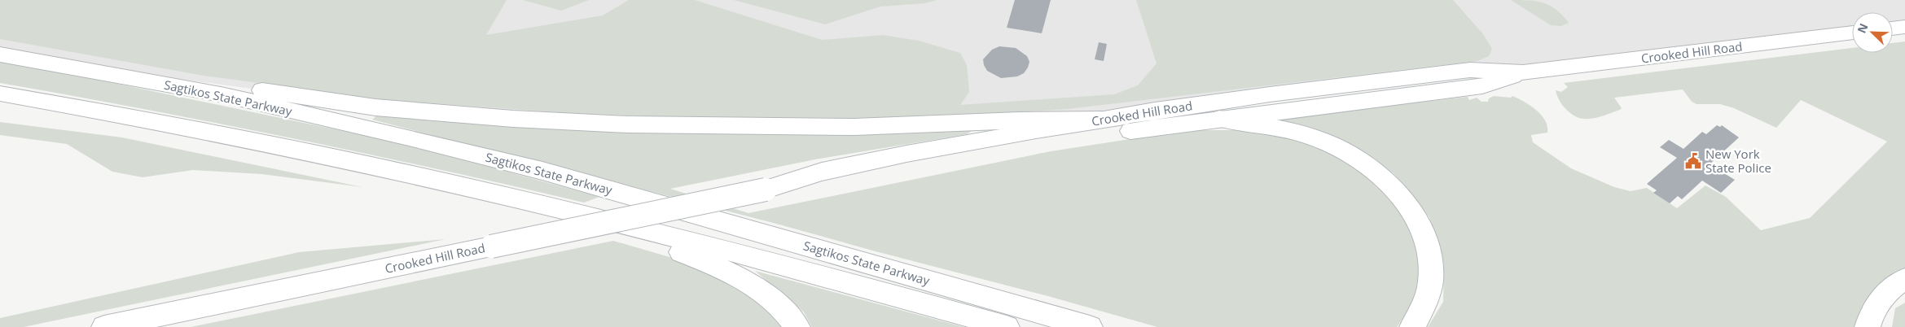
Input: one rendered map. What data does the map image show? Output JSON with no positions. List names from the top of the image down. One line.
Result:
{"streets":{"main road":["Crooked Hill Road","Sagtikos State Parkway"]},"places":{"public building":["New York State Police"]},"north":"top left"}
